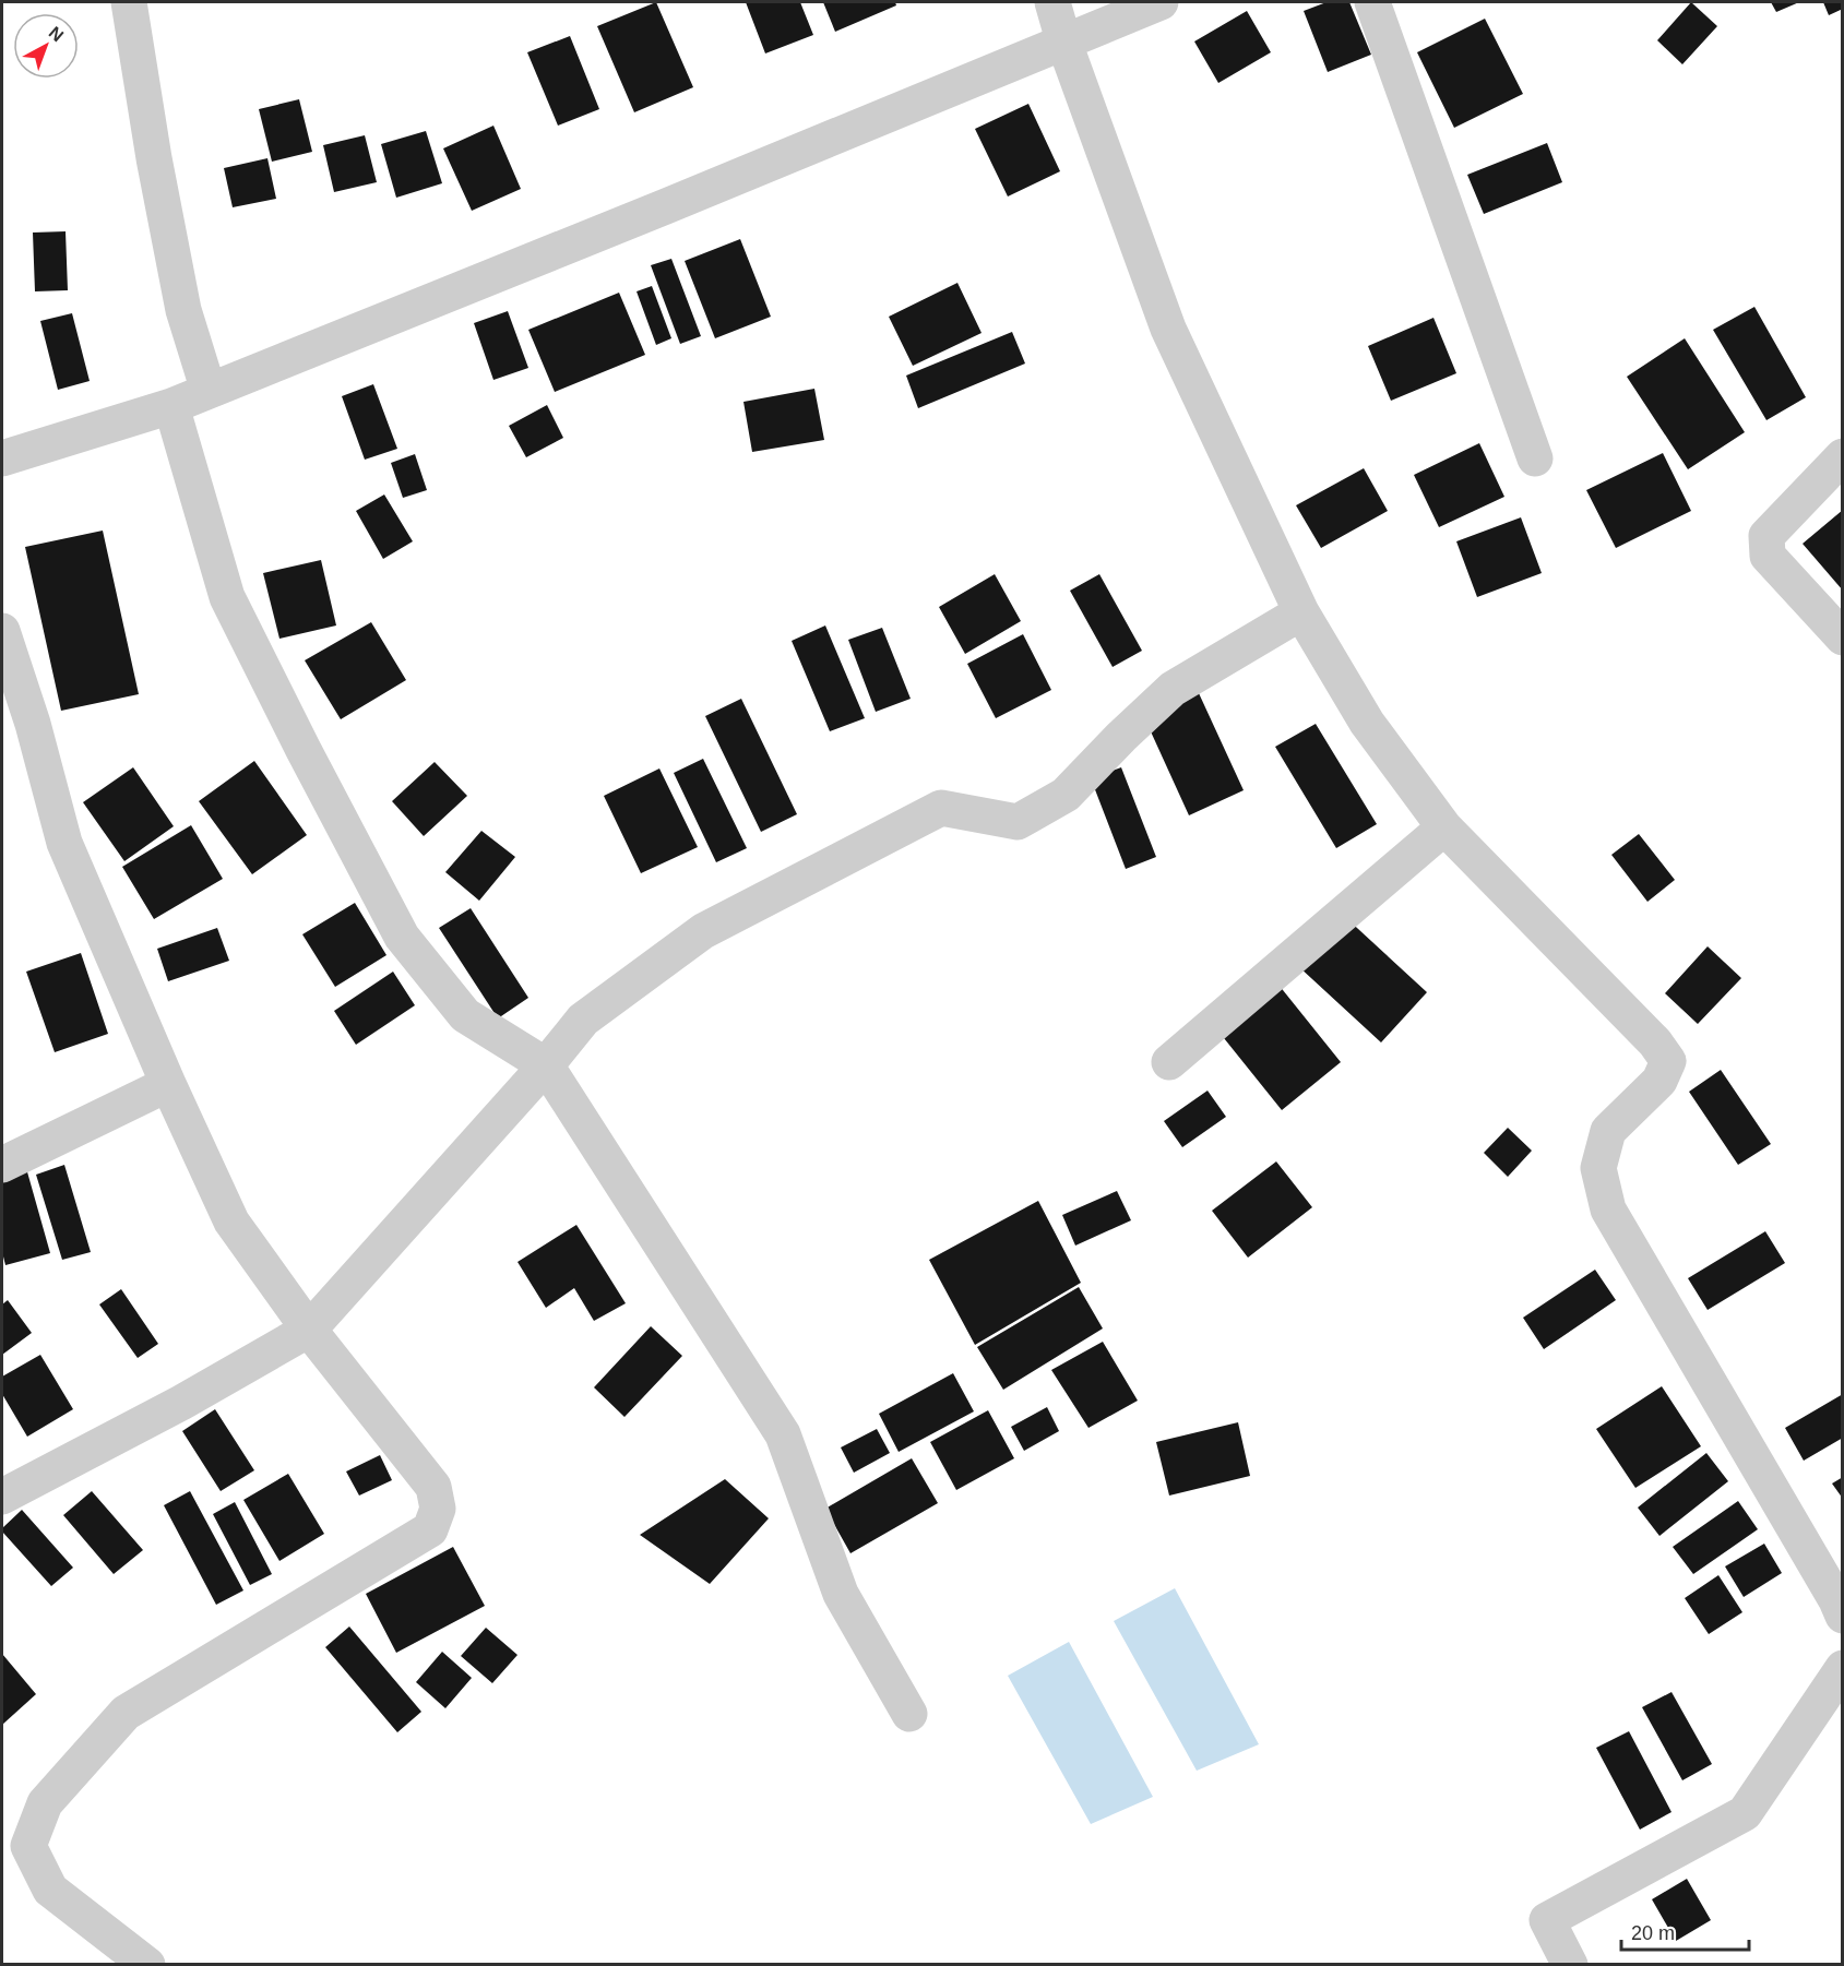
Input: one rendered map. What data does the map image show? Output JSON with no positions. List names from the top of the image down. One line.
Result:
{"scale_bar":"20 m","north":"top right"}
